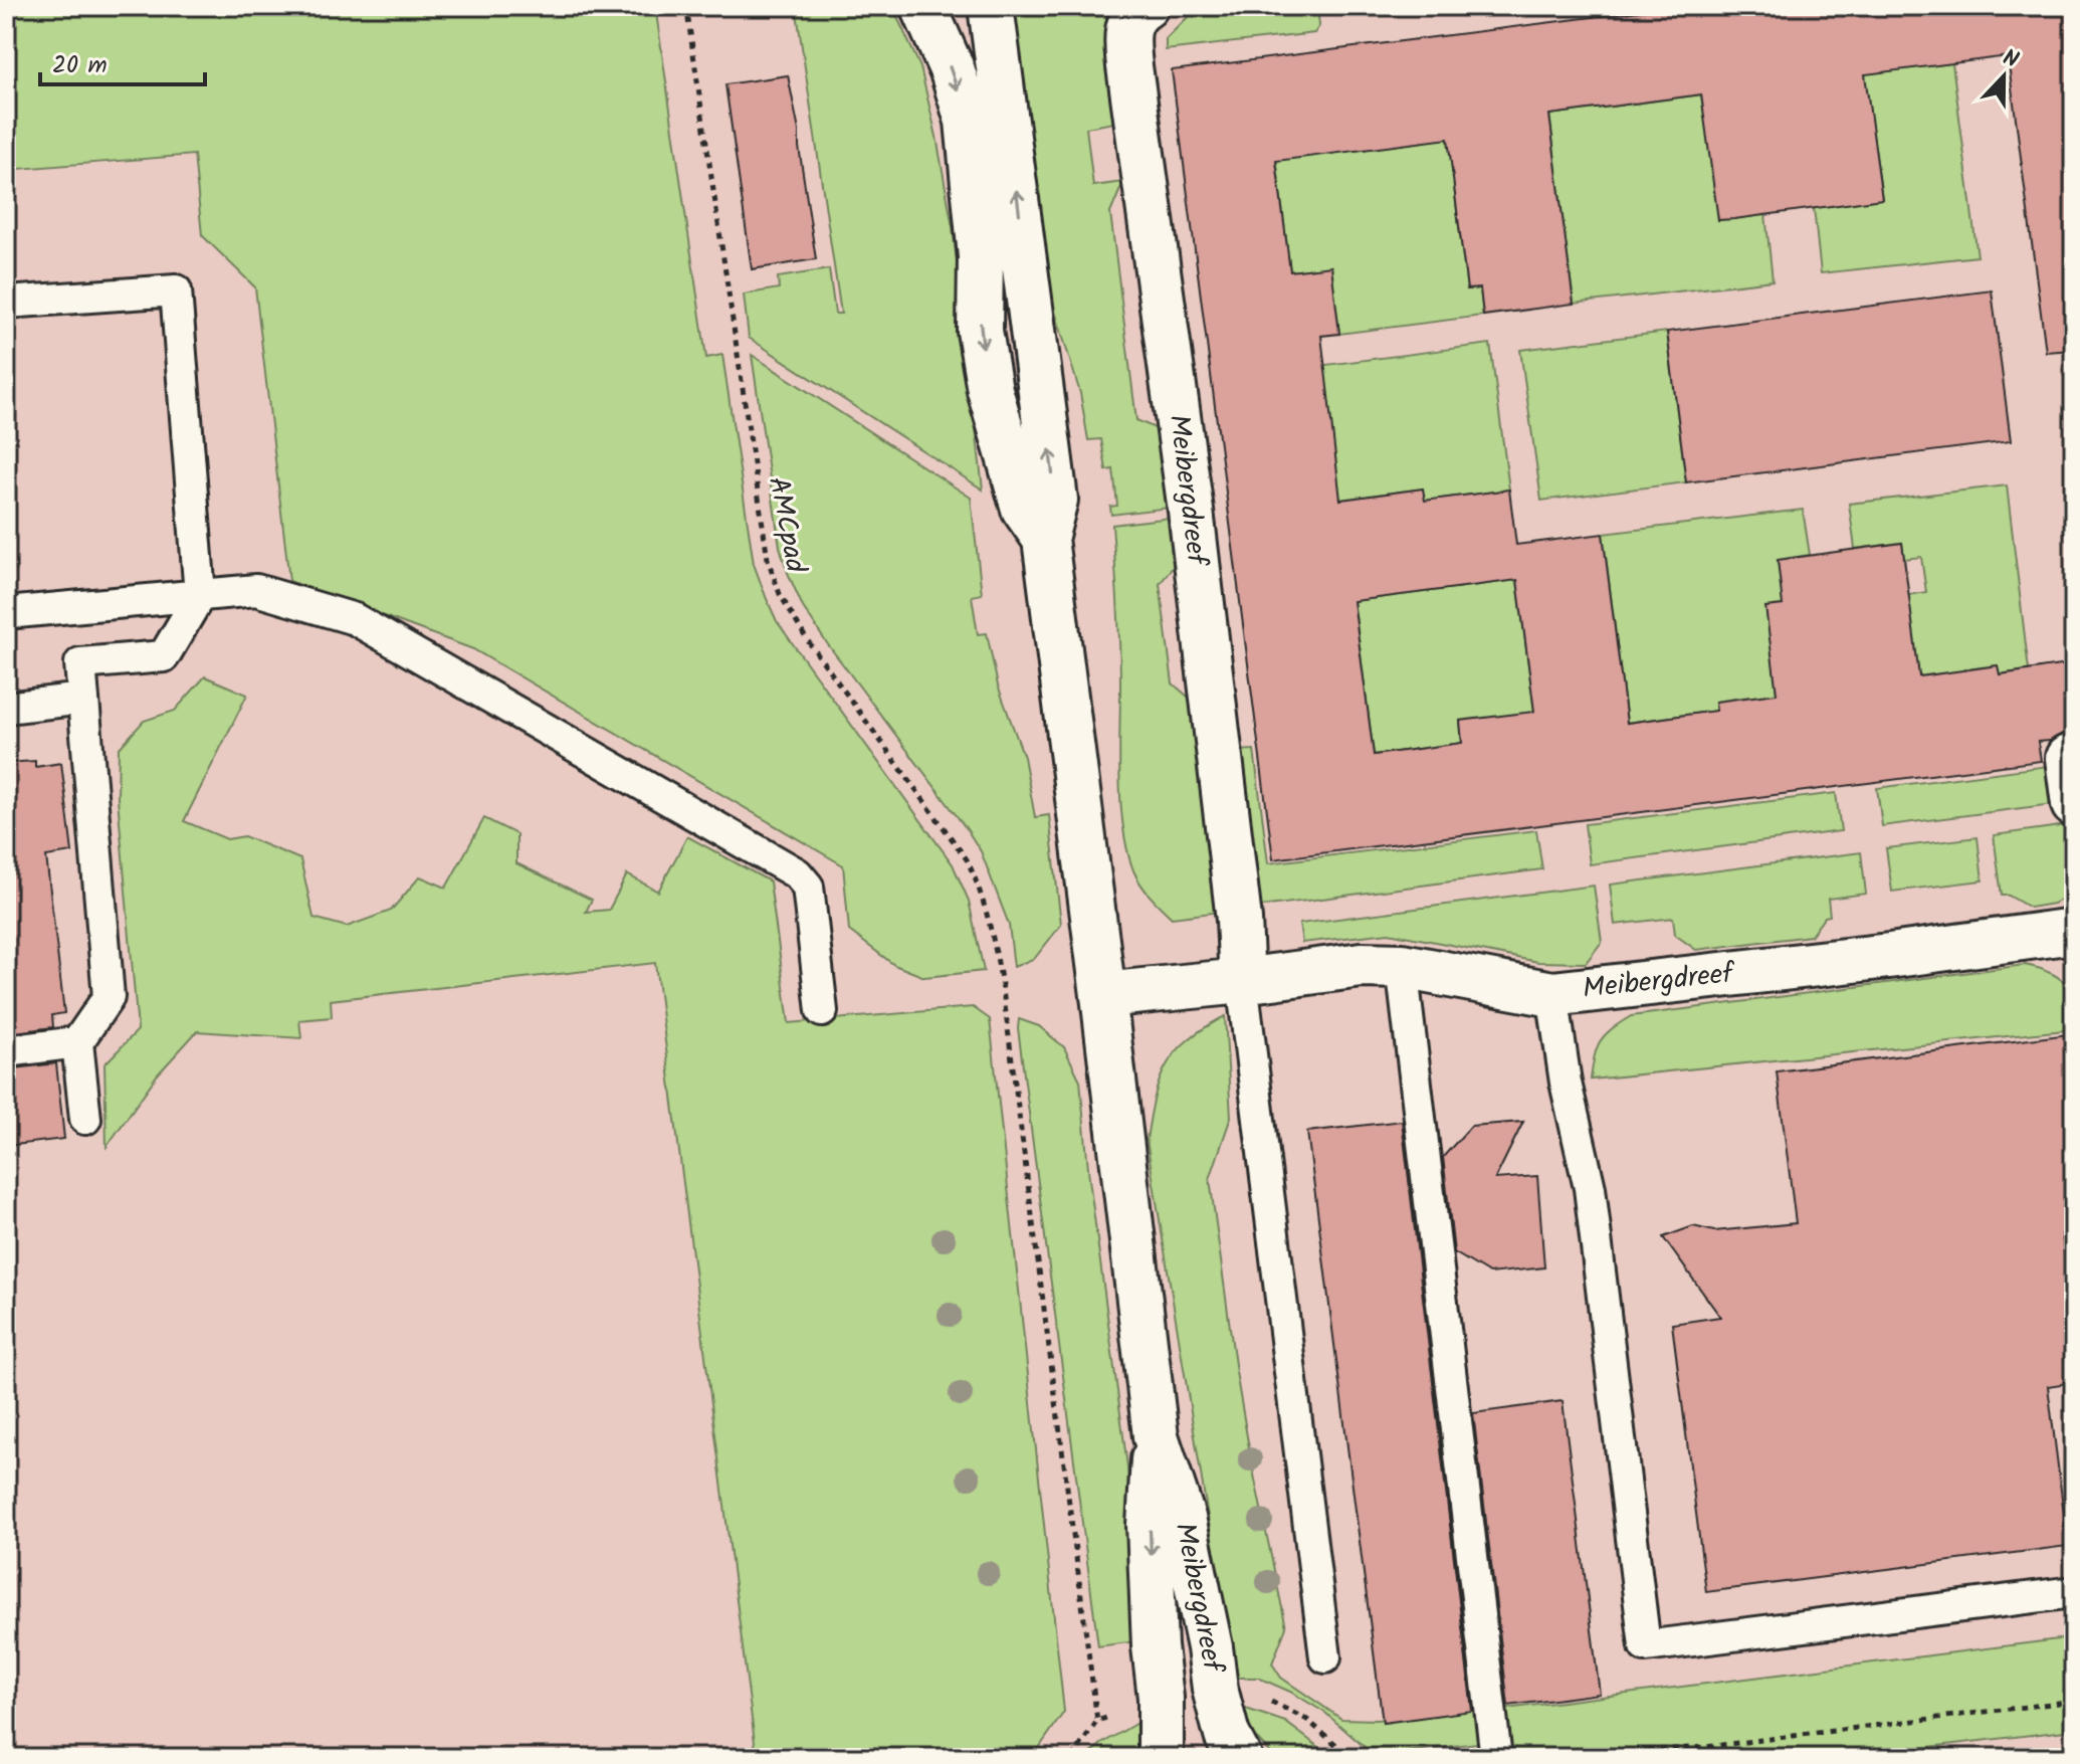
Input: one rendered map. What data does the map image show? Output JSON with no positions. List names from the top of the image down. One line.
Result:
{"streets":{"street":["Meibergdreef"],"path":["AMCpad"]},"scale_bar":"20 m","north":"top"}
